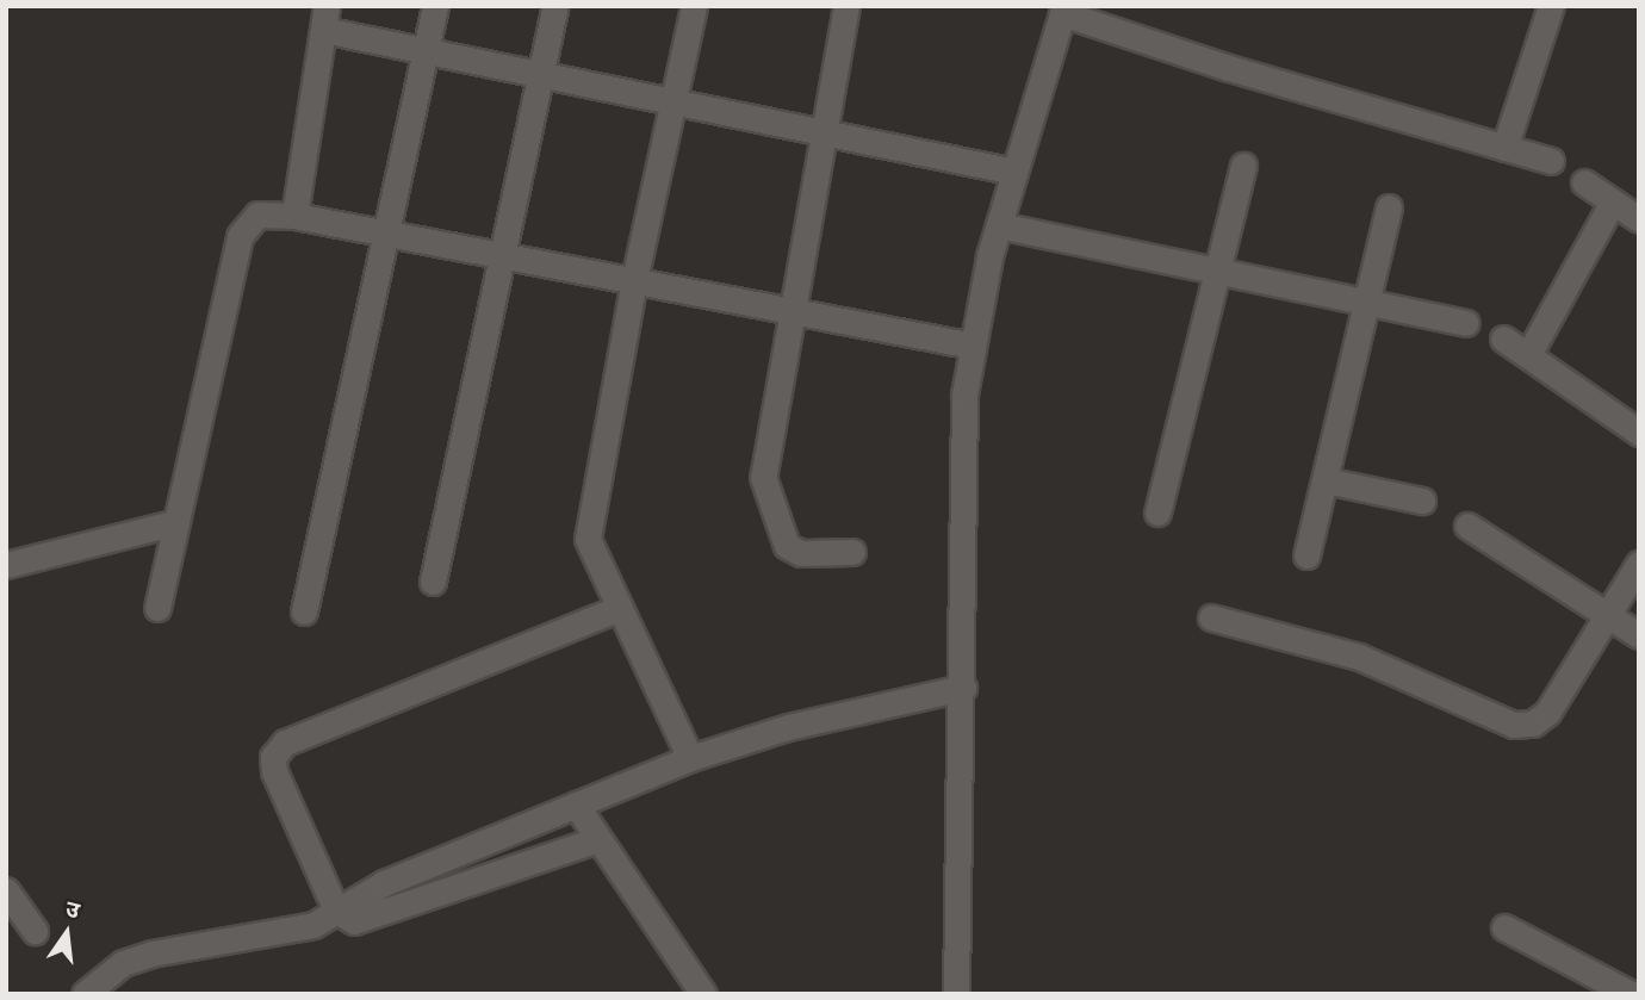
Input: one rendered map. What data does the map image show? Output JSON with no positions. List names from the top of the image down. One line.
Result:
{"north":"top"}
